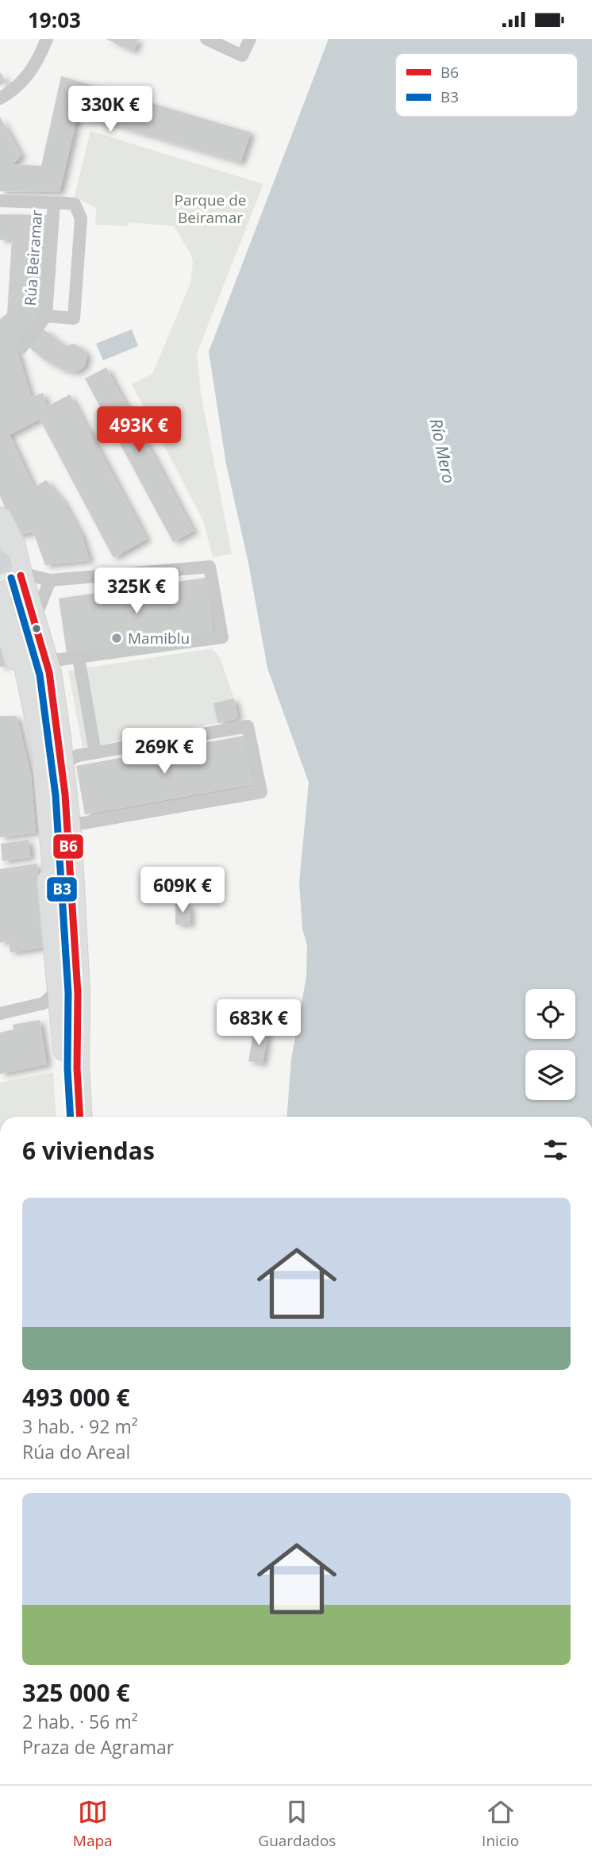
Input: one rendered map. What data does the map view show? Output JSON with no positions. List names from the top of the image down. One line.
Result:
{"streets":{"street":["Rúa Beiramar"]},"water":["Río Mero"],"parks":["Parque de Beiramar"],"places":["Mamiblu"],"lines":["transit line B6","transit line B3"],"legend":["B6","B3"],"page":{"status":"19:03","price":["330K €","493K €","325K €","269K €","609K €","683K €"],"heading":"6 viviendas","list":[{"name":"493 000 €","note":"3 hab. · 92 m² · Rúa do Areal"},{"name":"325 000 €","note":"2 hab. · 56 m² · Praza de Agramar"}],"tabs":["Mapa","Guardados","Inicio"]}}
